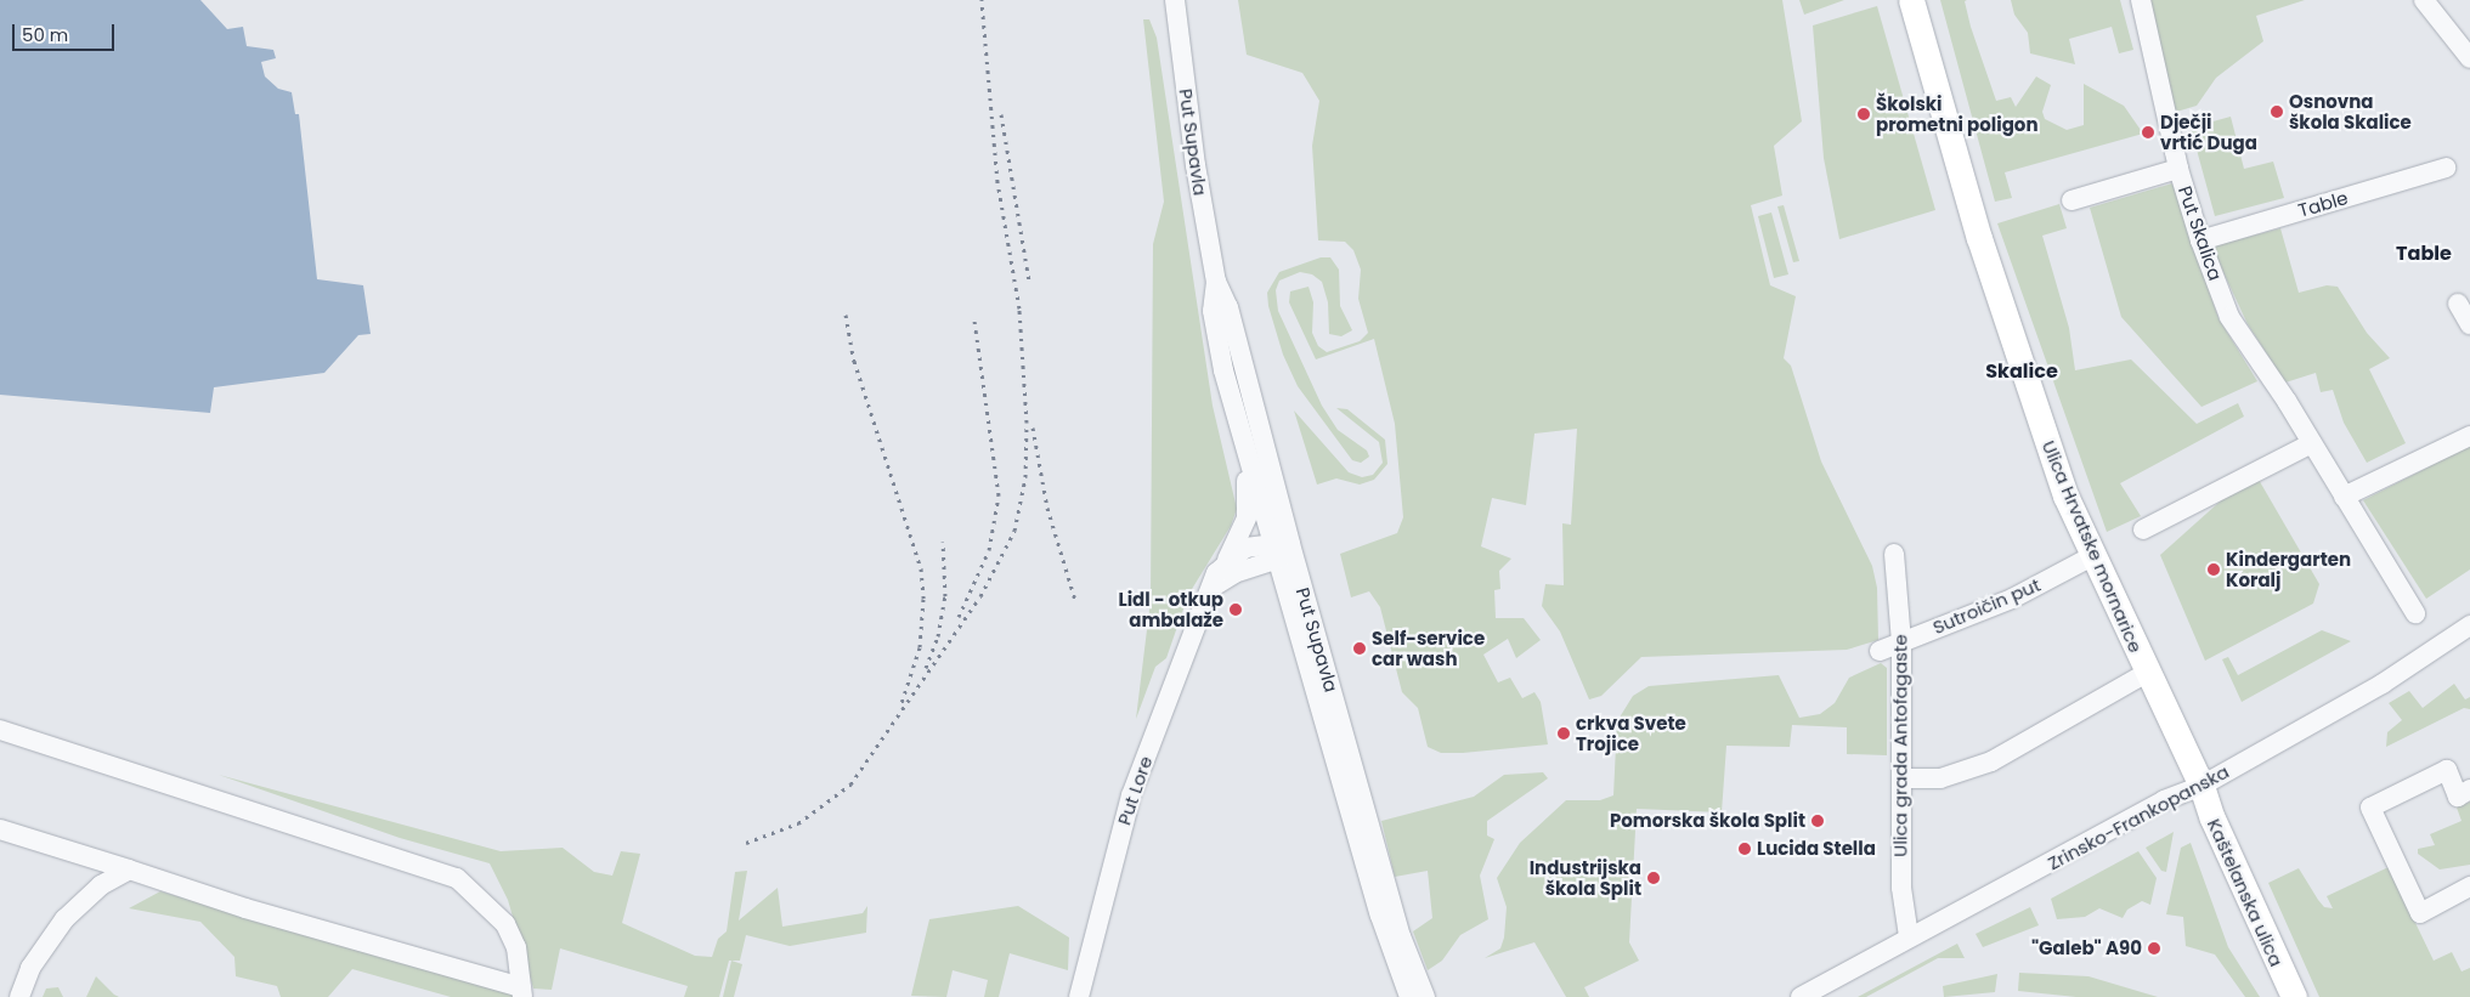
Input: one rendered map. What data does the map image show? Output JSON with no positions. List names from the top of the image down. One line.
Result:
{"streets":{"main road":["Ulica Hrvatske mornarice","Kaštelanska ulica"],"street":["Put Supavla","Table","Put Skalica","Sutroičin put","Ulica grada Antofagaste","Put Lore","Zrinsko-Frankopanska"]},"crossings":[["Put Supavla","Put Lore"],["Table","Put Skalica"],["Ulica Hrvatske mornarice","Sutroičin put"],["Ulica Hrvatske mornarice","Ulica grada Antofagaste"],["Ulica Hrvatske mornarice","Zrinsko-Frankopanska"],["Ulica Hrvatske mornarice","Kaštelanska ulica"],["Sutroičin put","Ulica grada Antofagaste"],["Ulica grada Antofagaste","Zrinsko-Frankopanska"],["Zrinsko-Frankopanska","Kaštelanska ulica"]],"districts":["Table","Skalice"],"places":["Osnovna škola Skalice","Školski prometni poligon","Dječji vrtić Duga","Kindergarten Koralj","Lidl - otkup ambalaže","Self-service car wash","crkva Svete Trojice","Pomorska škola Split","Lucida Stella","Industrijska škola Split","\"Galeb\" A90"],"scale_bar":"50 m"}
